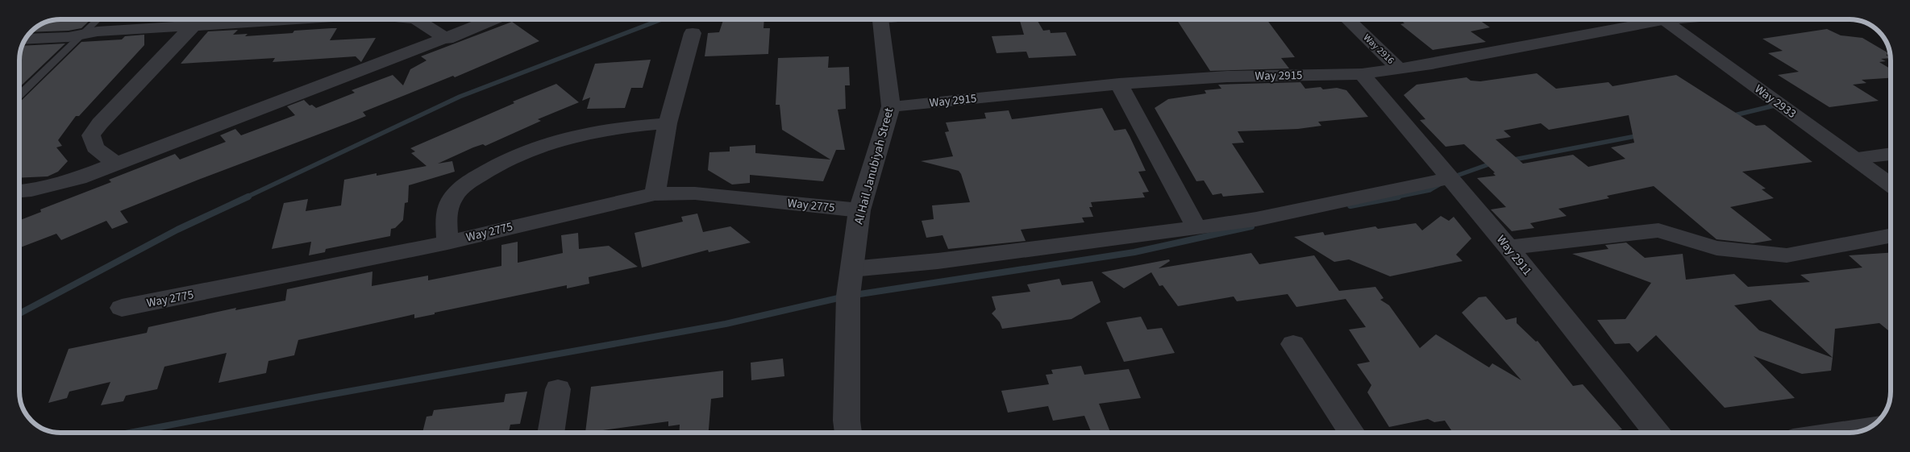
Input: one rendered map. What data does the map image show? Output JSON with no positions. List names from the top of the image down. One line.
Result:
{"streets":{"street":["Way 2916","Way 2915","Way 2933","Al Hail Janubiyah Street","Way 2775","Way 2911"]},"crossings":[["Way 2916","Way 2915"],["Way 2915","Al Hail Janubiyah Street"],["Way 2915","Way 2911"],["Al Hail Janubiyah Street","Way 2775"]]}
